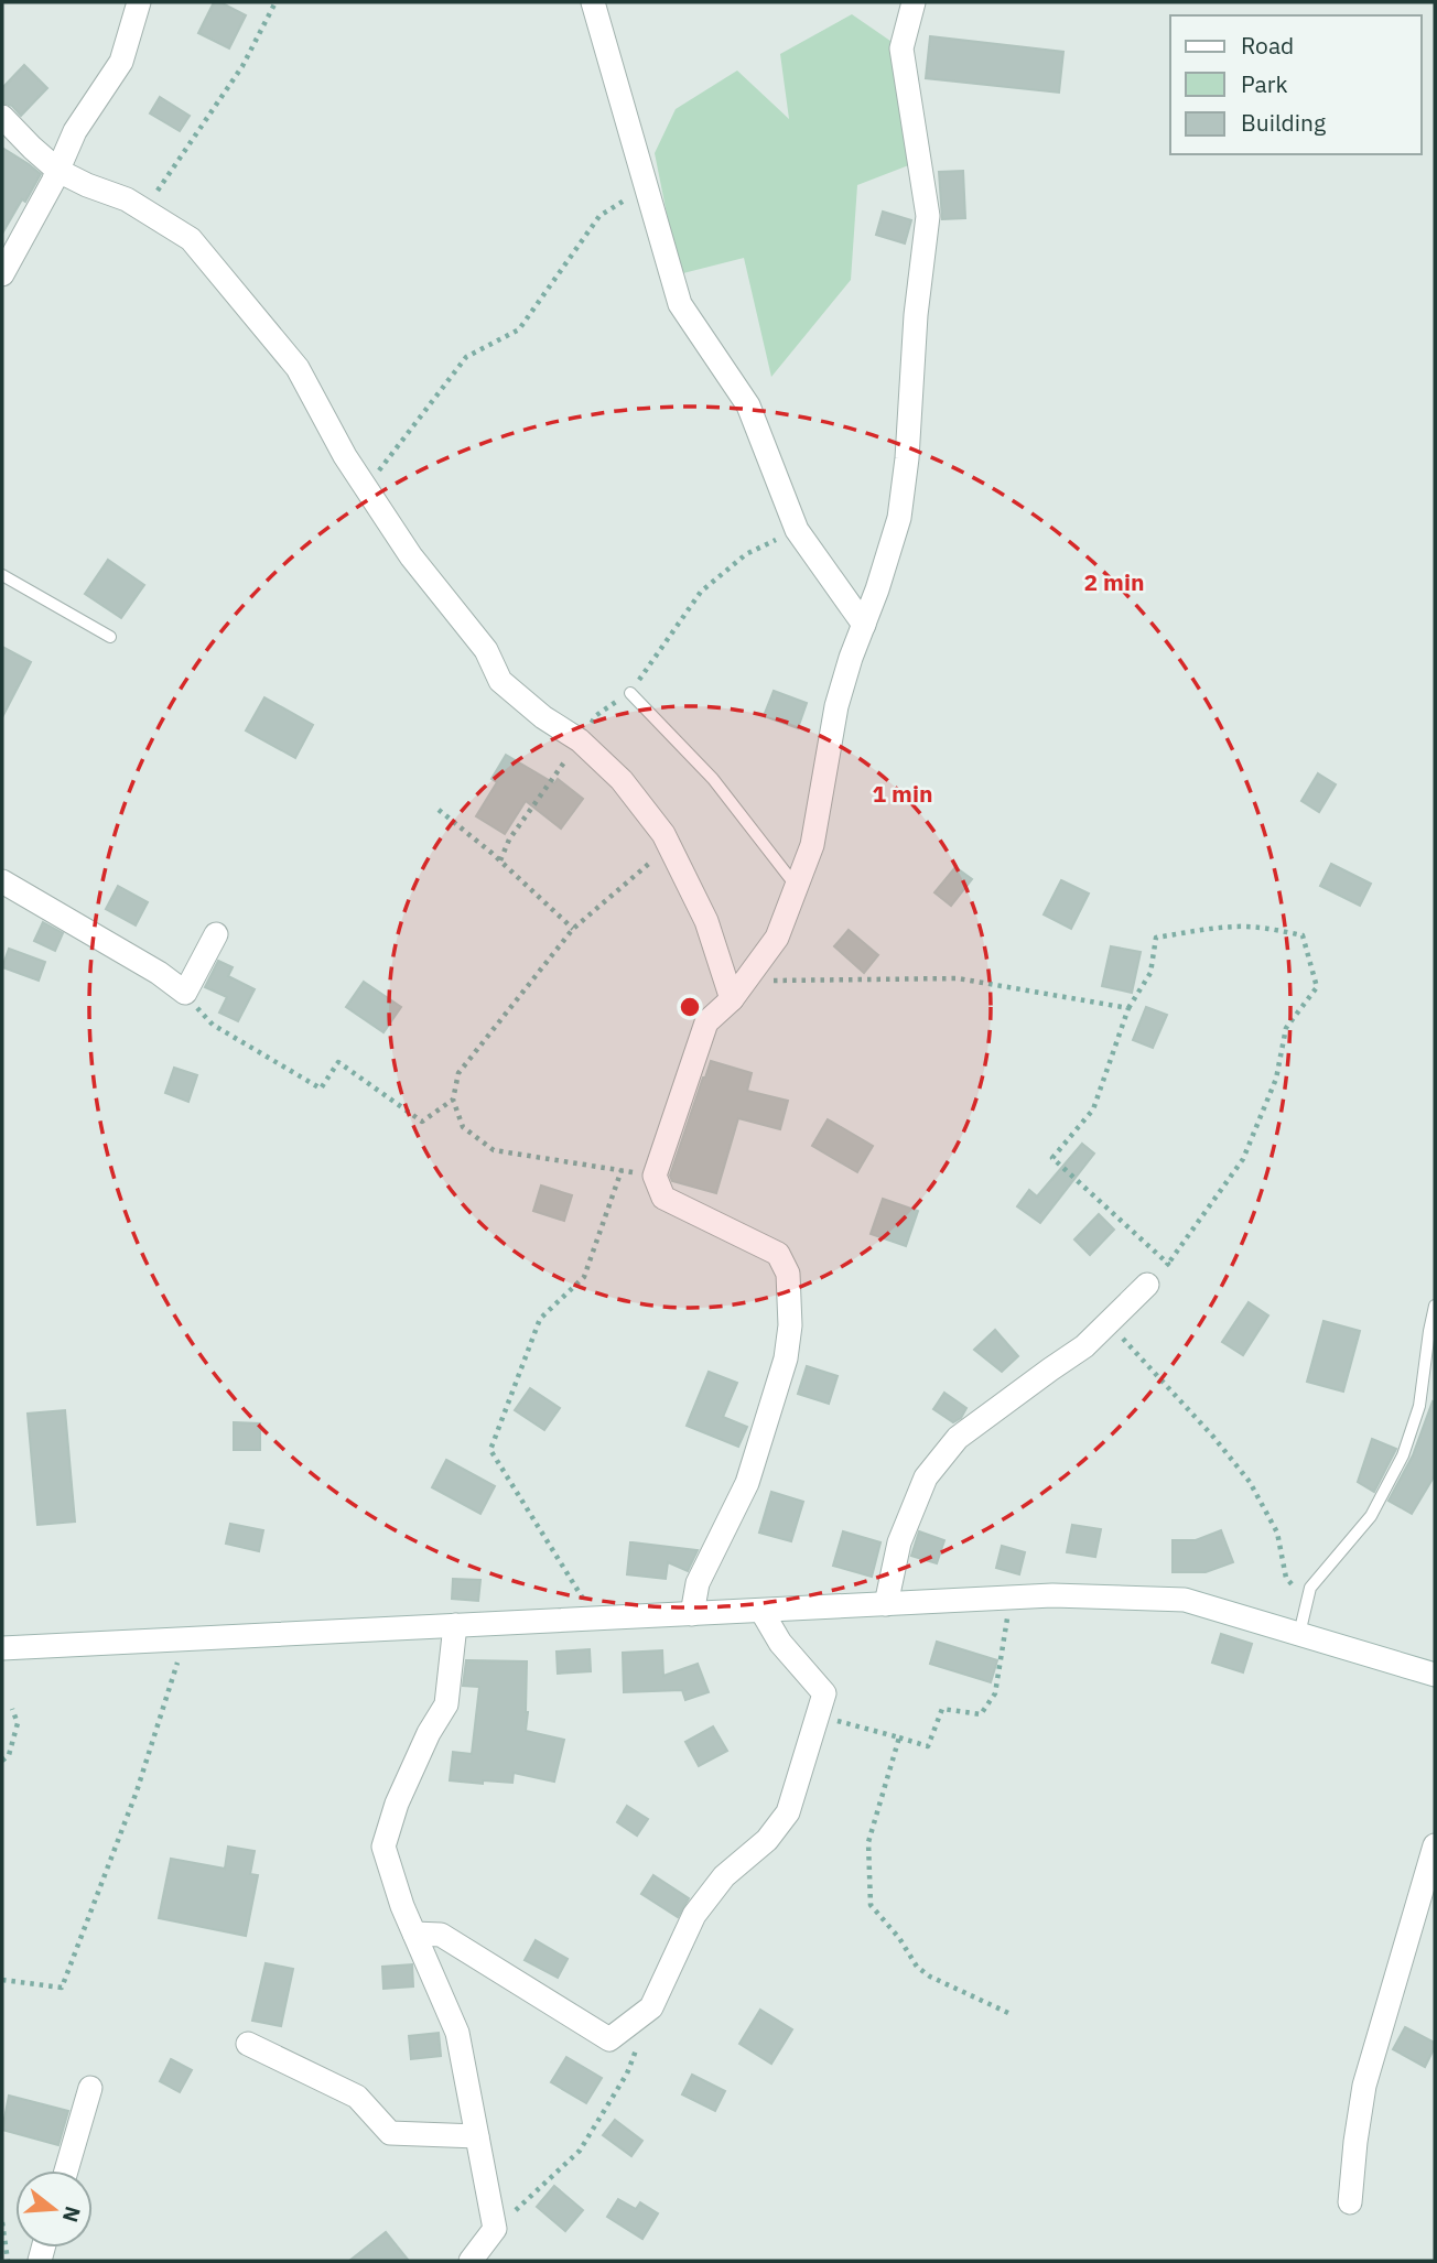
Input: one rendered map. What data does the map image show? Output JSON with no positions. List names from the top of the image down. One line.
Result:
{"legend":["Road","Park","Building"],"north":"right","rings":["2 min","1 min"]}
